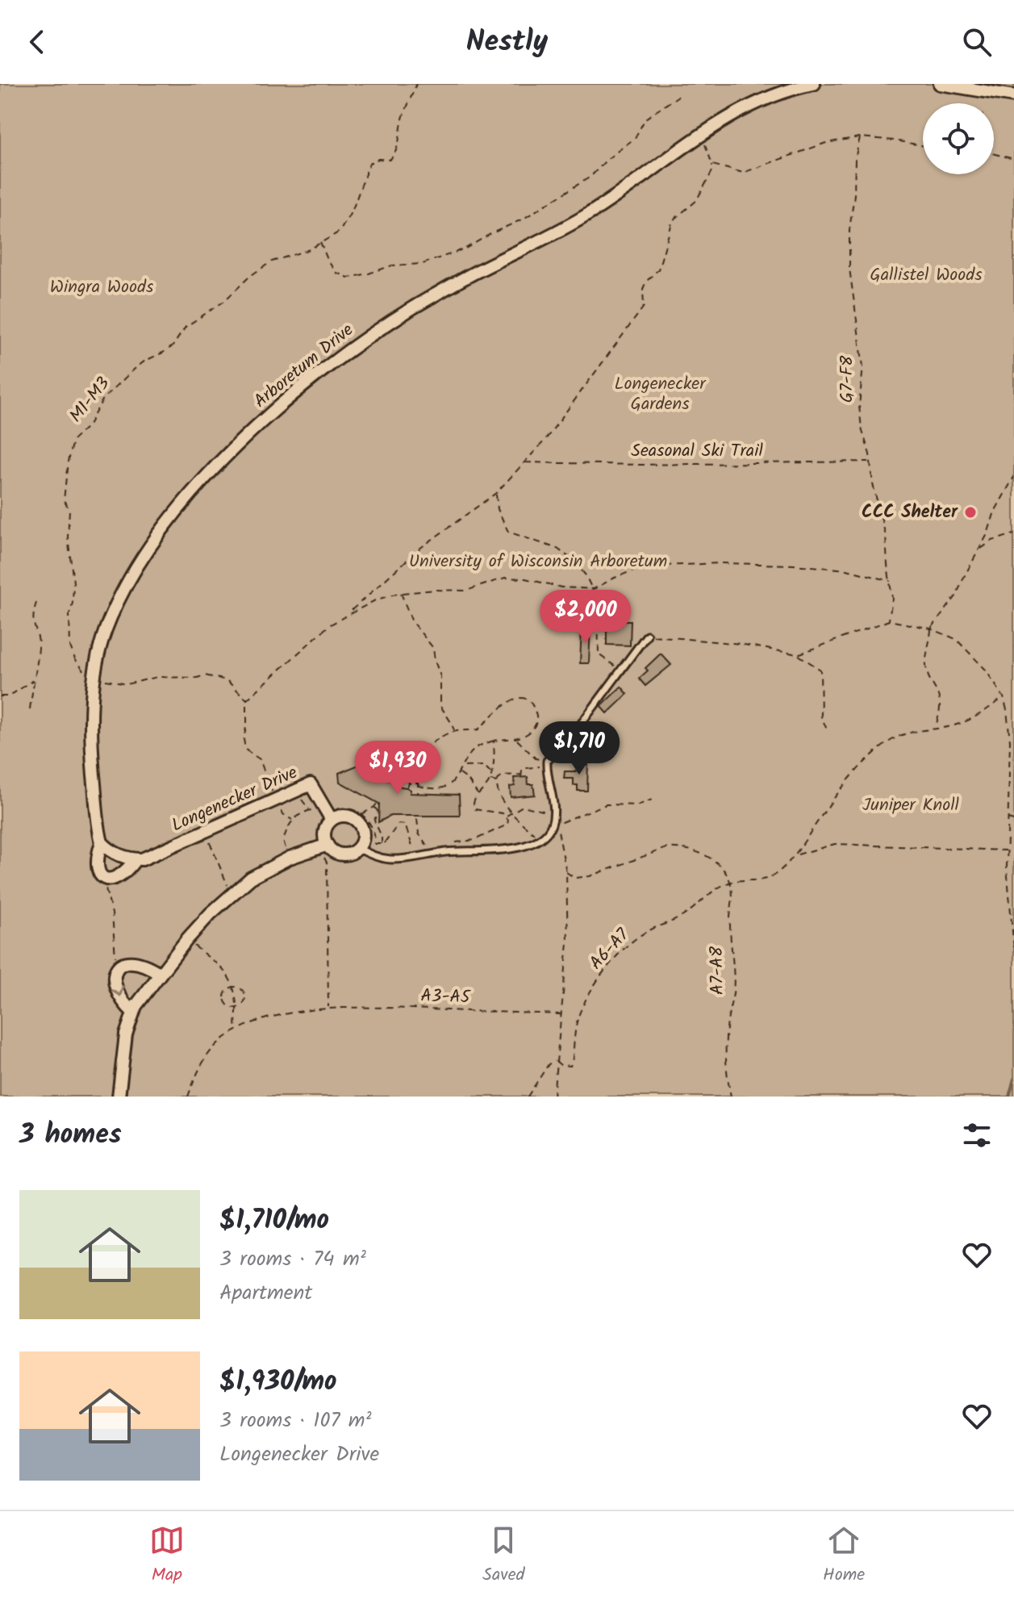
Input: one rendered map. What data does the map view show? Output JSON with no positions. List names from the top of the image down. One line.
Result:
{"streets":{"street":["Arboretum Drive","Longenecker Drive"],"path":["G7-F8","M1-M3","Seasonal Ski Trail","A6-A7","A7-A8","A3-A5"]},"crossings":[["Arboretum Drive","M1-M3"],["G7-F8","Seasonal Ski Trail"],["A6-A7","A7-A8"]],"parks":["Gallistel Woods","Wingra Woods","Longenecker Gardens","University of Wisconsin Arboretum","Juniper Knoll"],"places":["CCC Shelter"],"page":{"header":"Nestly","price":["$2,000","$1,710","$1,930"],"heading":"3 homes","list":[{"name":"$1,710/mo","note":"3 rooms · 74 m² · Apartment"},{"name":"$1,930/mo","note":"3 rooms · 107 m² · Longenecker Drive"}],"tabs":["Map","Saved","Home"]}}
